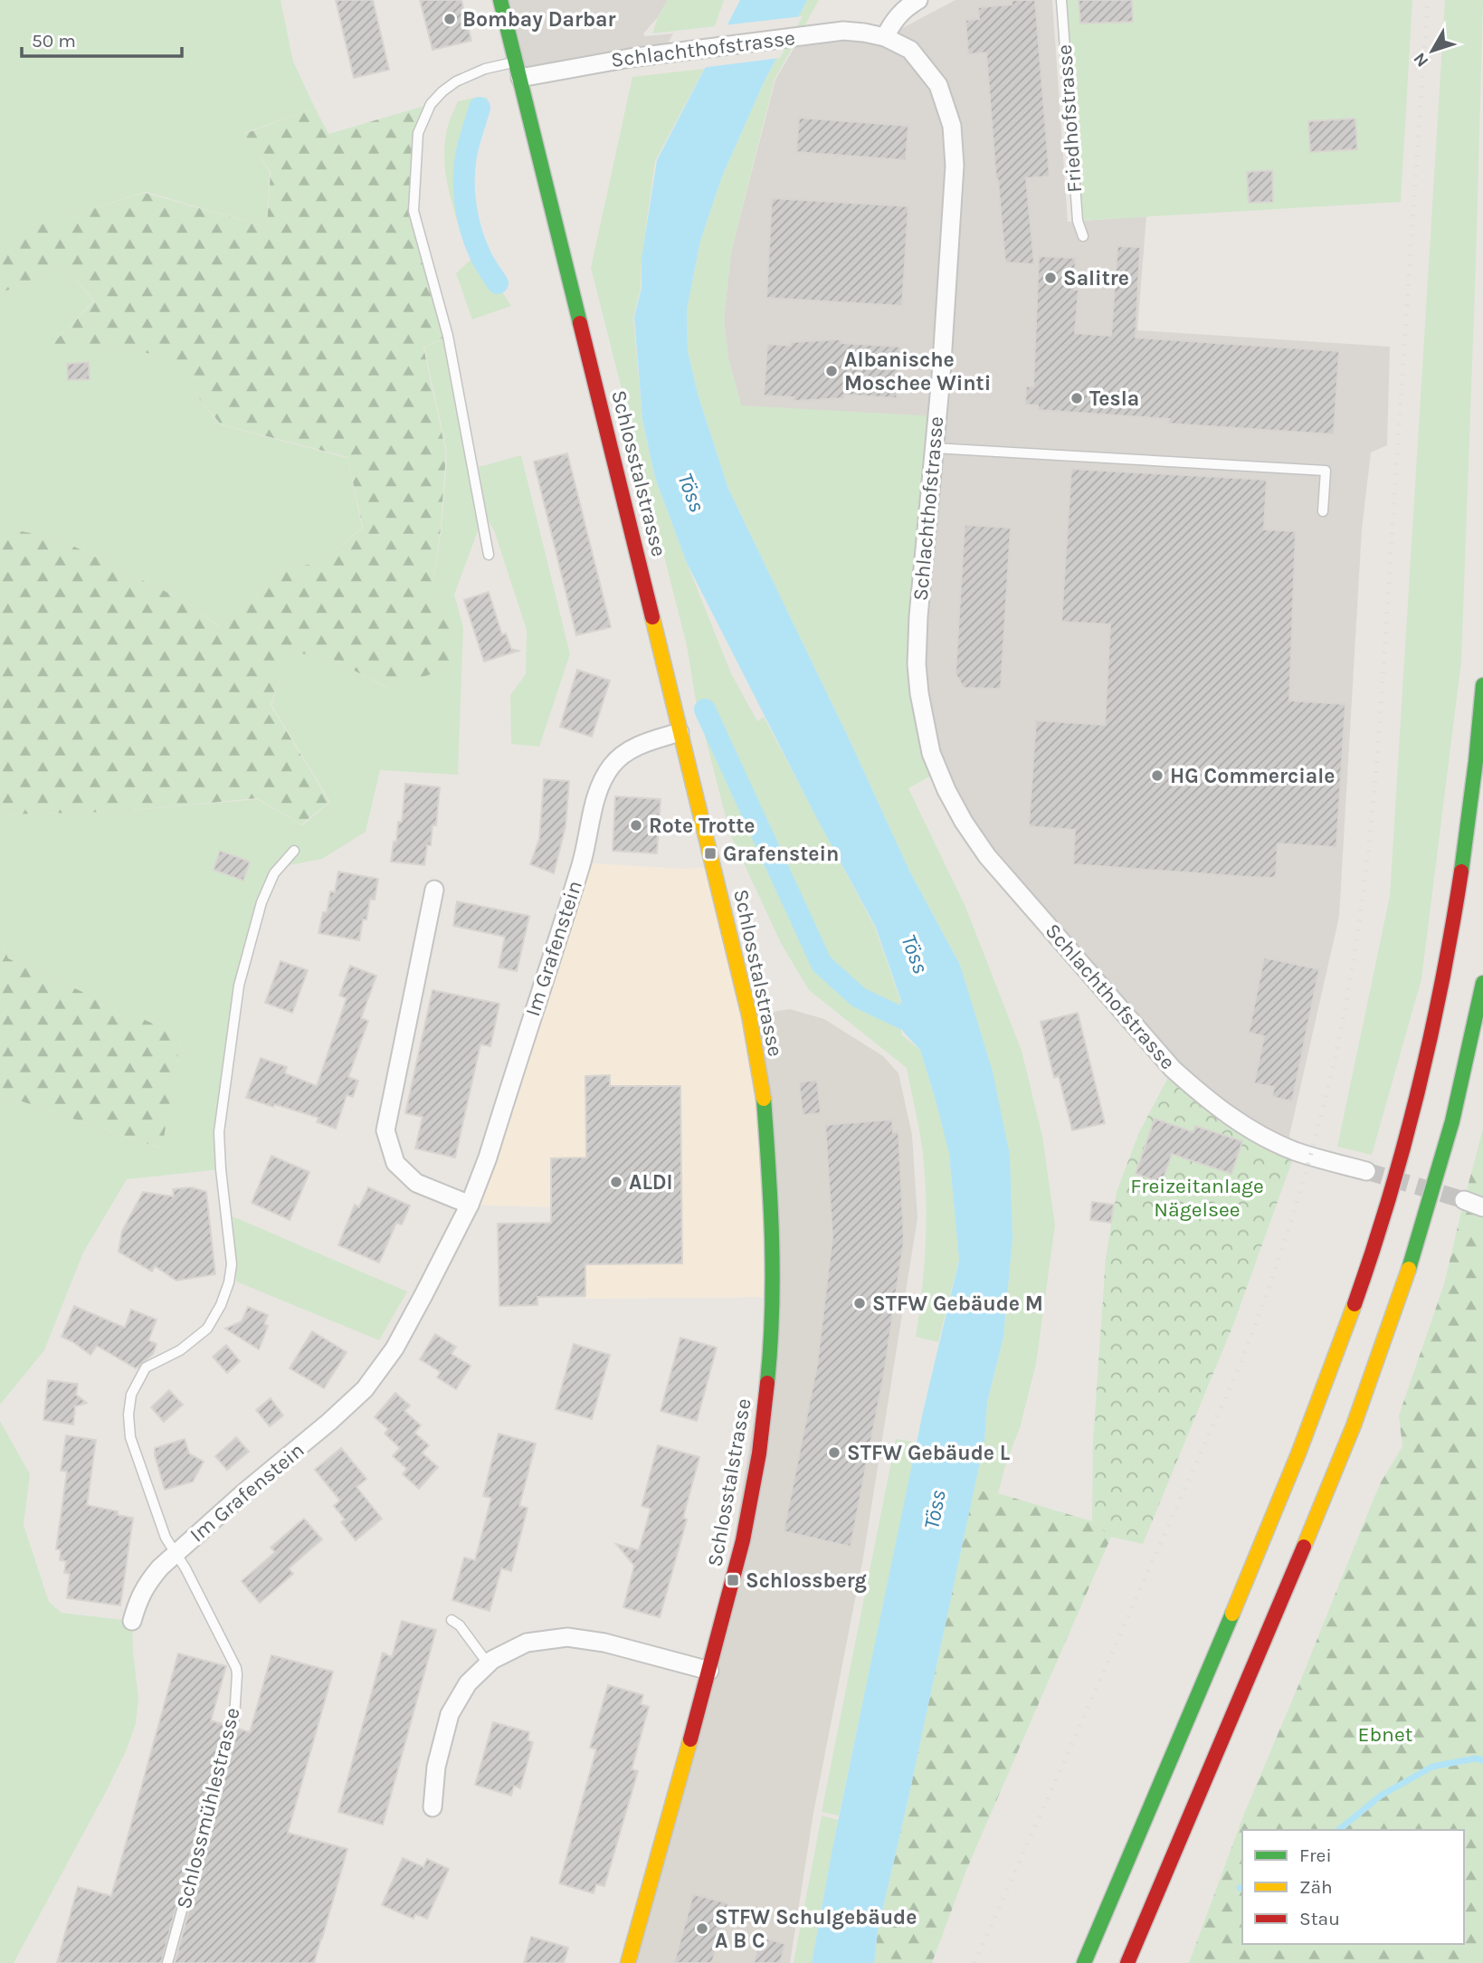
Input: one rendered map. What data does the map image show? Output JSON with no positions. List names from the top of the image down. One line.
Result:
{"streets":{"main road":["Schlosstalstrasse"],"street":["Schlachthofstrasse","Im Grafenstein"],"lane":["Friedhofstrasse","Schlossmühlestrasse"]},"crossings":[["Schlachthofstrasse","Schlosstalstrasse"],["Schlosstalstrasse","Im Grafenstein"],["Im Grafenstein","Schlossmühlestrasse"]],"water":["Töss"],"parks":["Freizeitanlage Nägelsee","Ebnet"],"places":{"other":["Bombay Darbar","Salitre","Albanische Moschee Winti","Tesla","HG Commerciale","Rote Trotte","ALDI","STFW Gebäude M","STFW Gebäude L","STFW Schulgebäude A B C"],"transit":["Grafenstein","Schlossberg"]},"legend":["Frei","Zäh","Stau"],"scale_bar":"50 m","north":"bottom left"}
